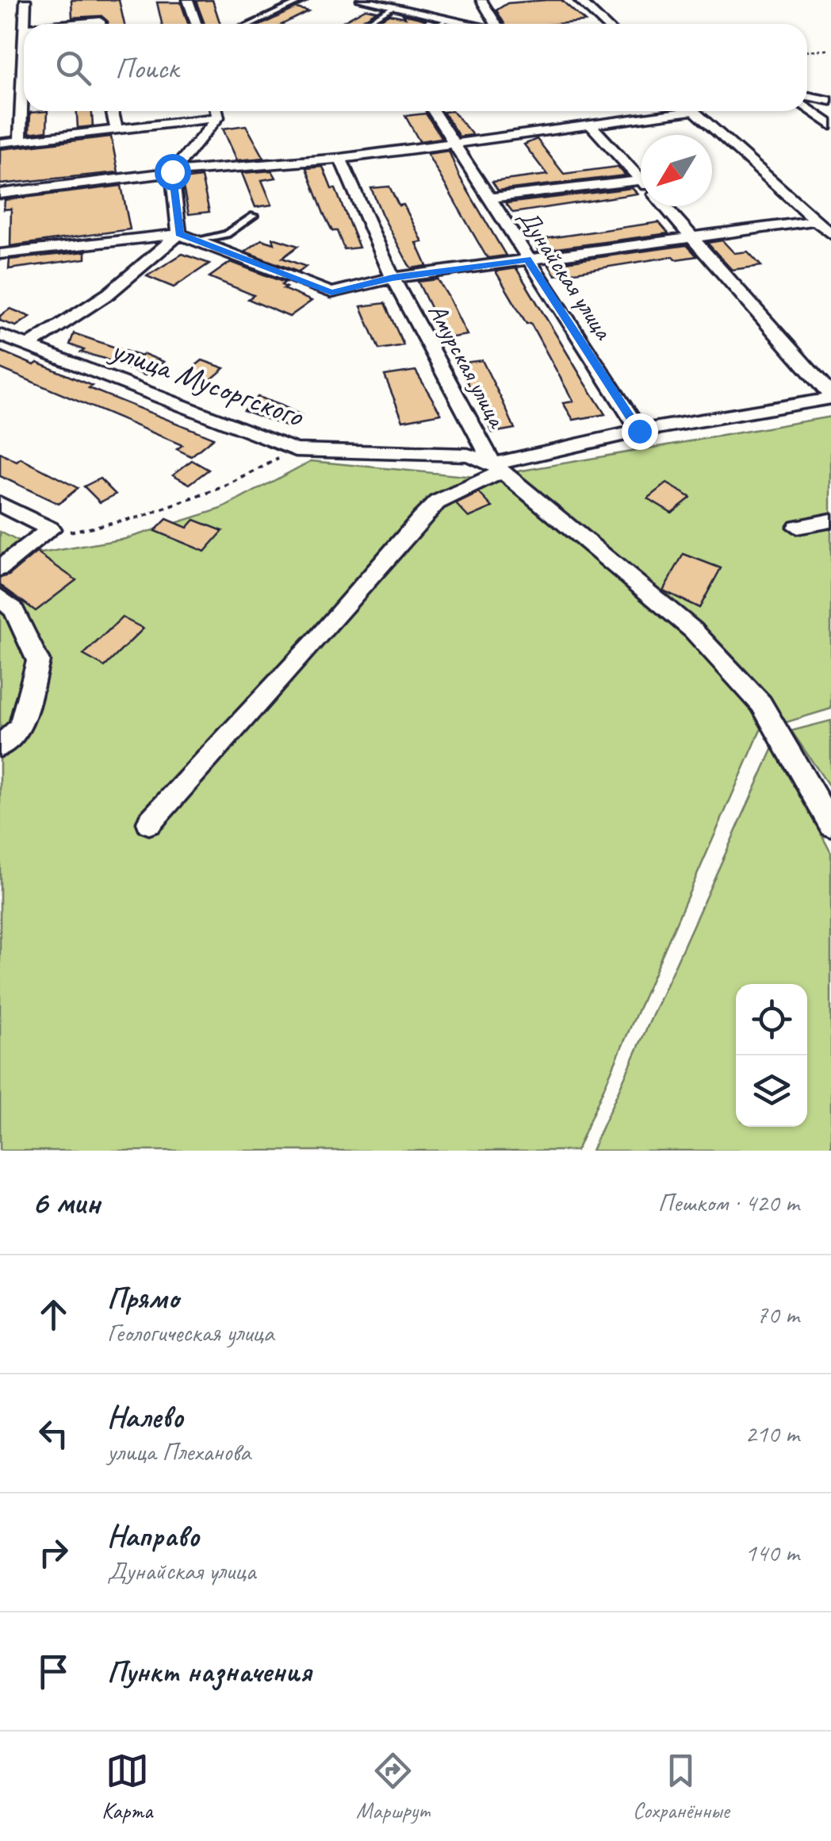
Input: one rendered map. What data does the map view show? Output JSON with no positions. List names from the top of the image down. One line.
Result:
{"streets":{"street":["Дунайская улица","Амурская улица","улица Мусоргского"]},"crossings":[["Амурская улица","улица Мусоргского"]],"north":"bottom left","page":{"search":"Поиск","heading":["6 мин","Пешком · 420 m"],"list":[["Прямо","Геологическая улица","70 m"],["Налево","улица Плеханова","210 m"],["Направо","Дунайская улица","140 m"],"Пункт назначения"],"nav":["Карта","Маршрут","Сохранённые"]}}
